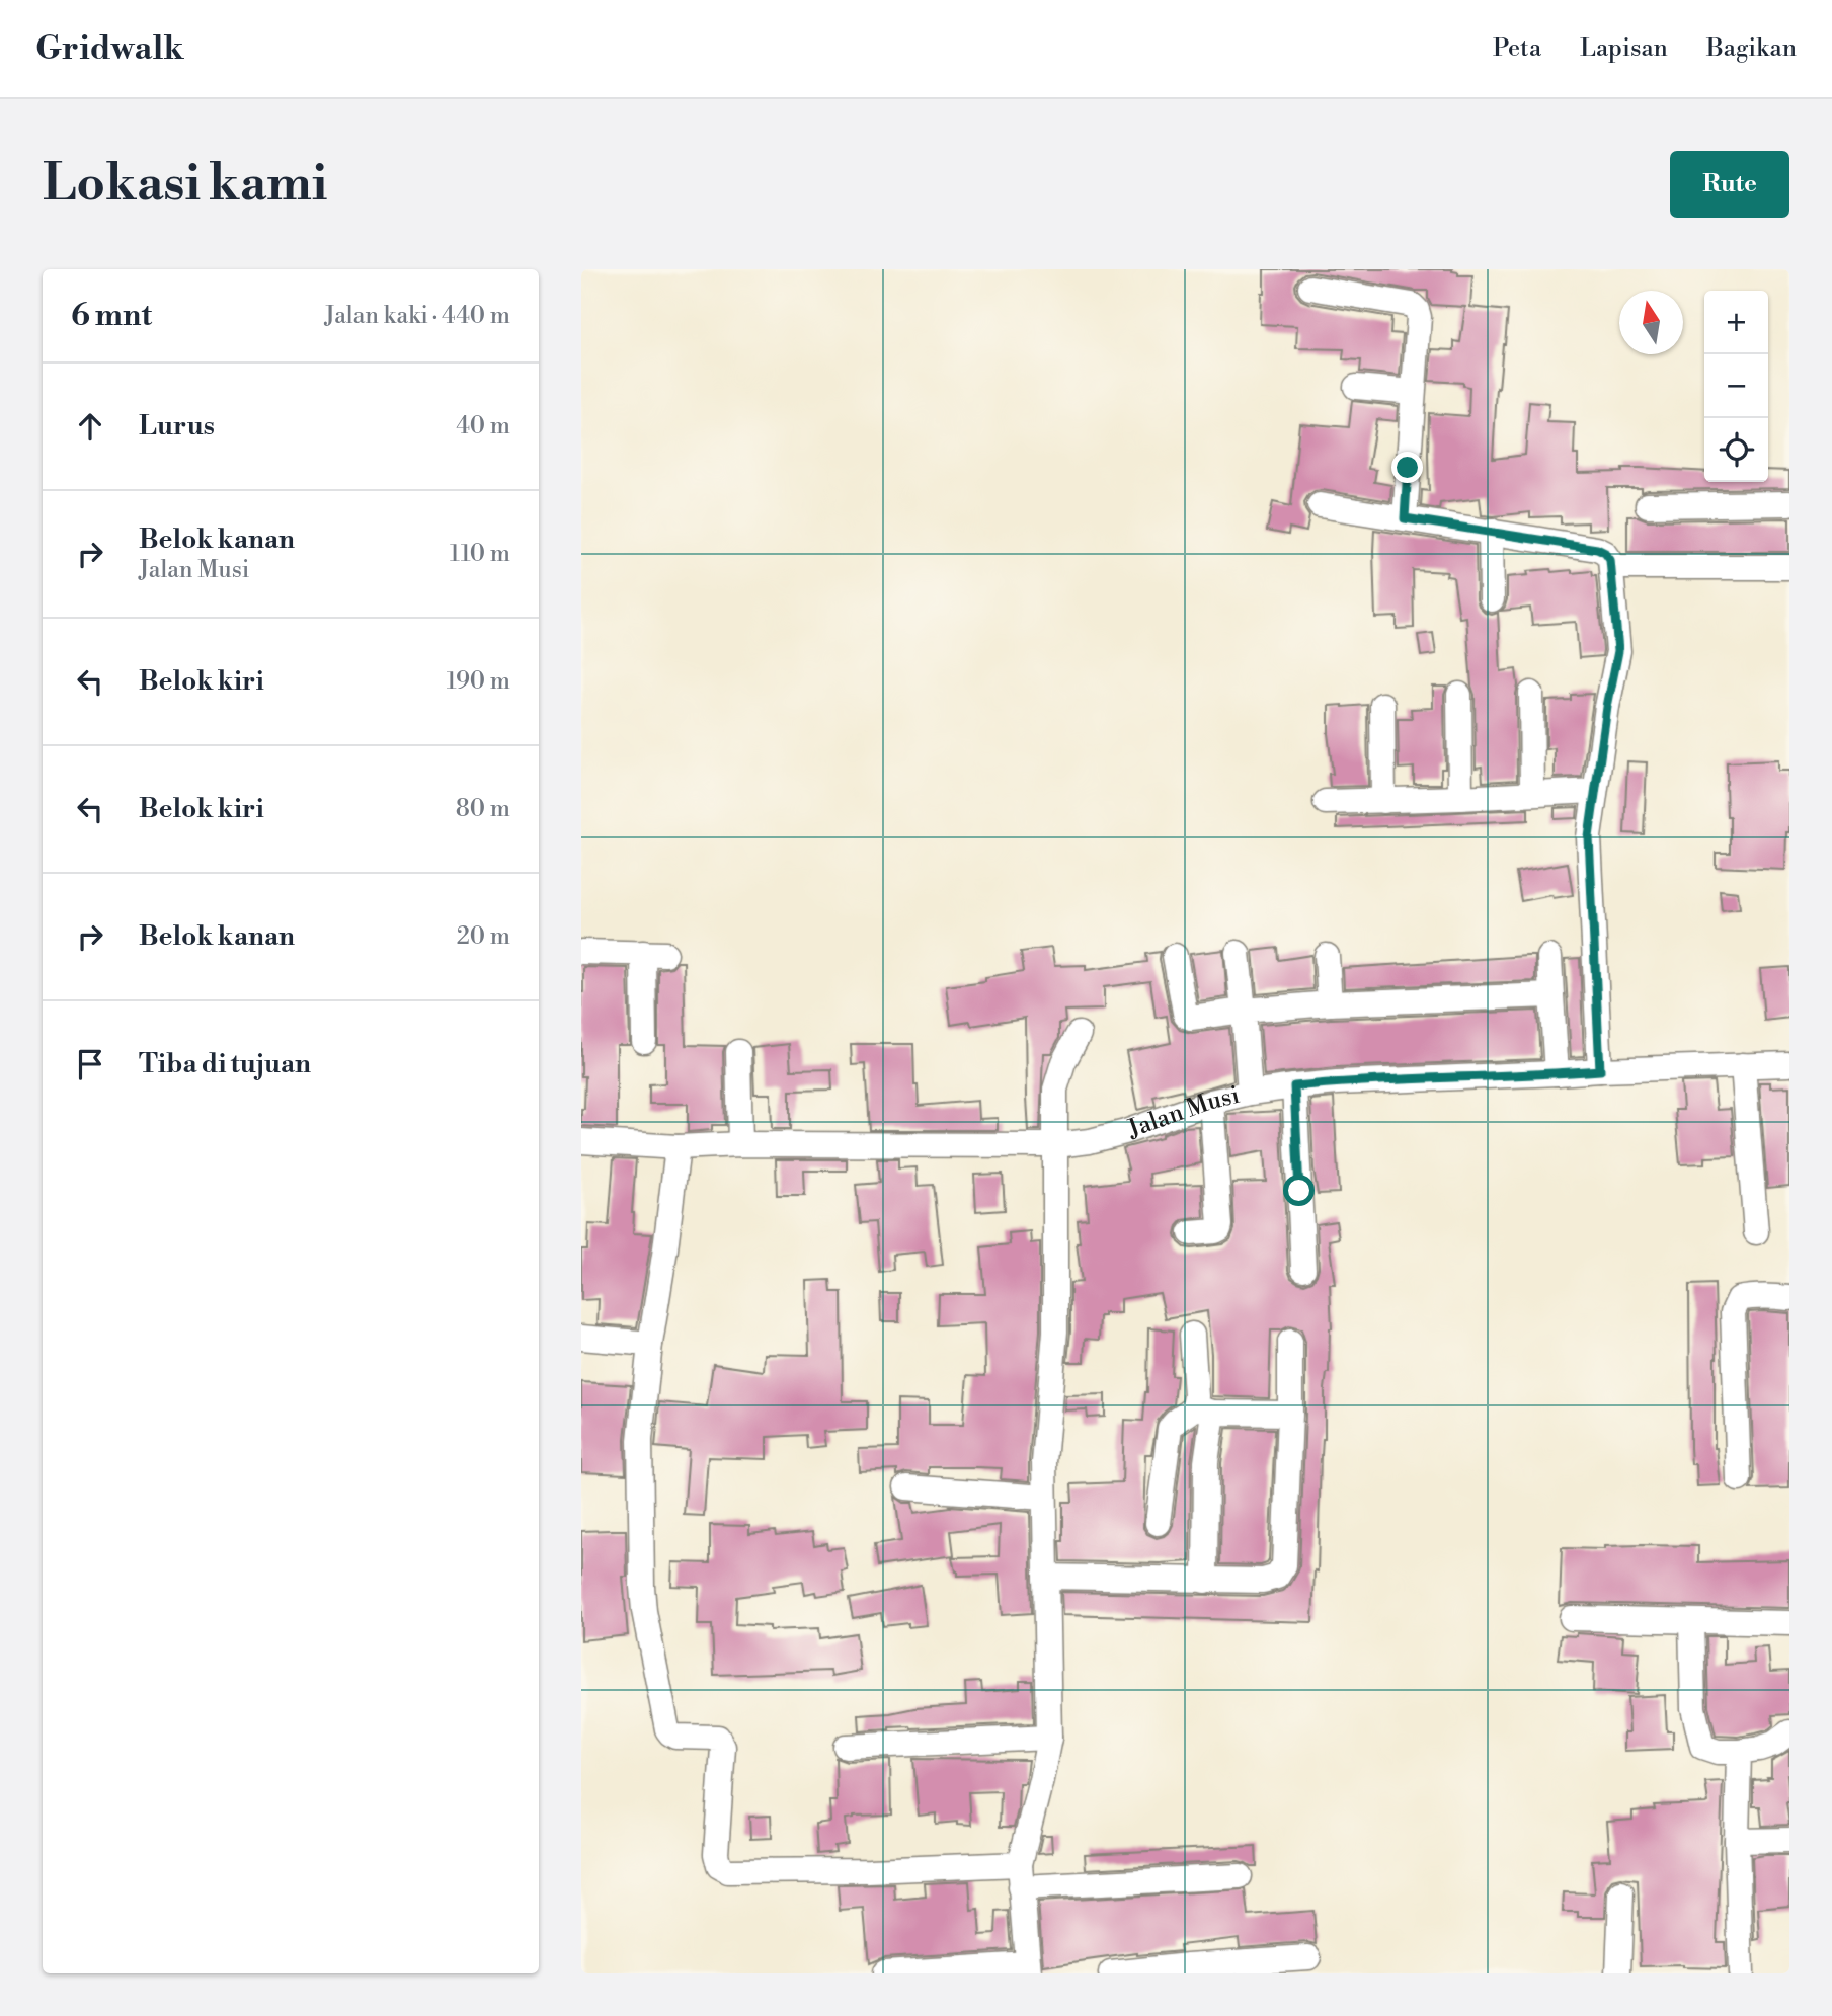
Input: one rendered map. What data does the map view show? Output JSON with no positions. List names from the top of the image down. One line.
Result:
{"streets":{"street":["Jalan Musi"]},"north":"top","page":{"header":"Gridwalk","nav":["Peta","Lapisan","Bagikan"],"buttons":"Rute","title":"Lokasi kami","heading":["6 mnt","Jalan kaki · 440 m"],"map_buttons":["+","−"],"list":[["Lurus","40 m"],["Belok kanan","Jalan Musi","110 m"],["Belok kiri","190 m"],["Belok kiri","80 m"],["Belok kanan","20 m"],"Tiba di tujuan"]}}
